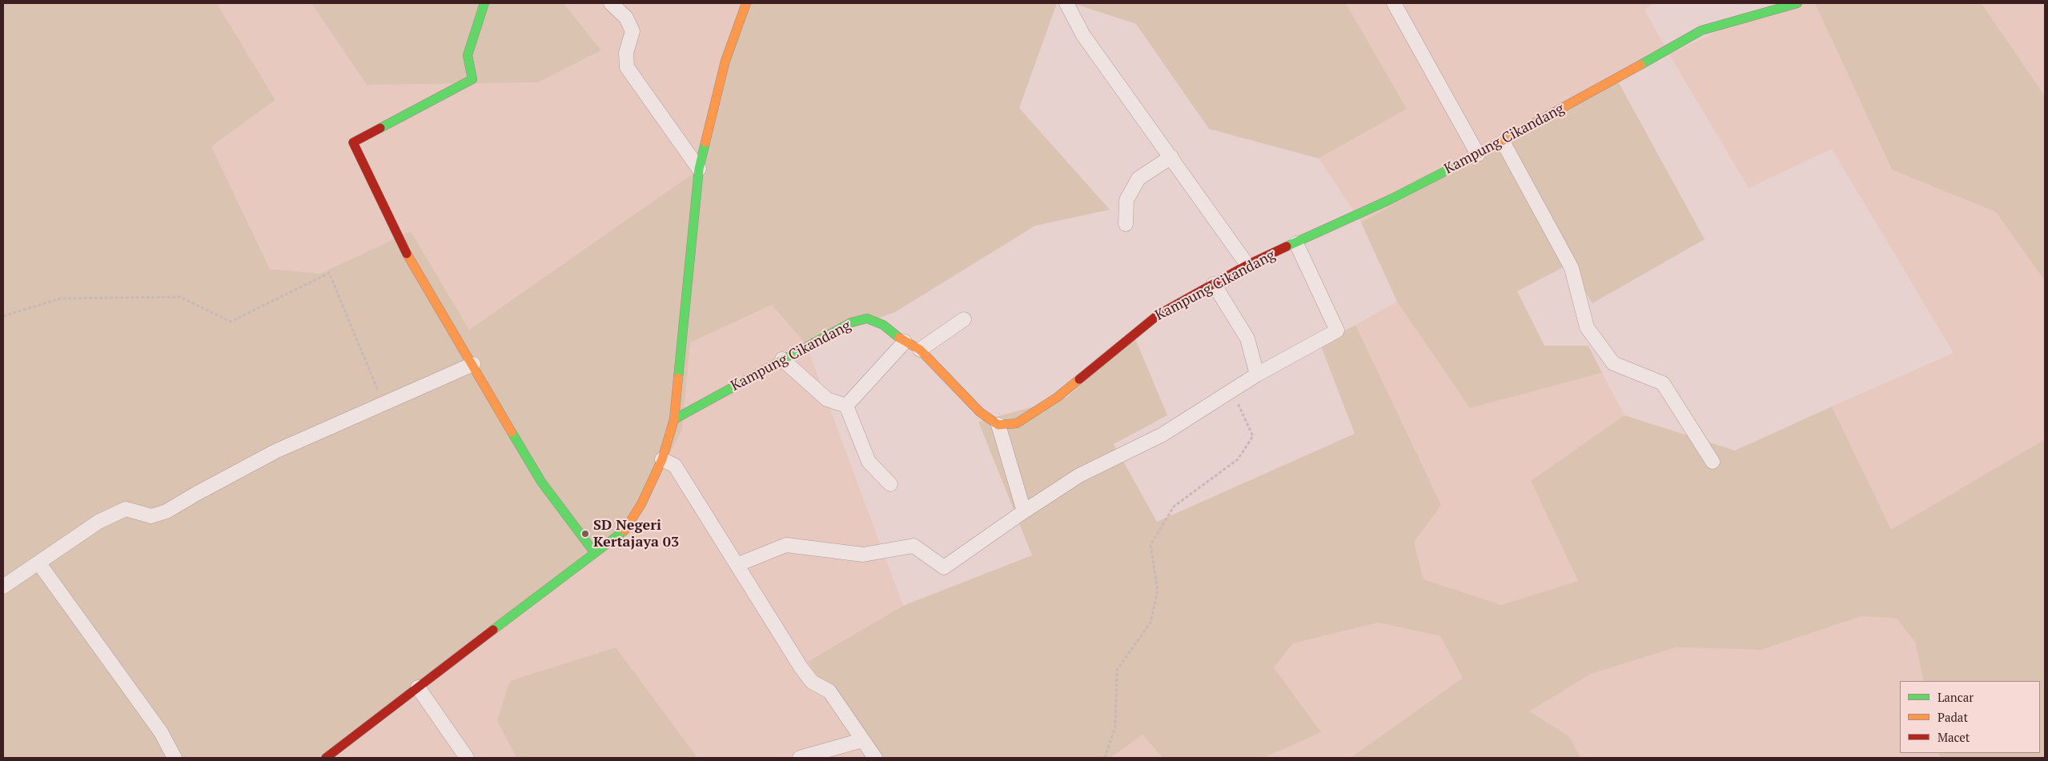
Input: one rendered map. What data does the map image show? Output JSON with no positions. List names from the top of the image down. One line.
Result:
{"streets":{"street":["Kampung Cikandang"]},"places":["SD Negeri Kertajaya 03"],"legend":["Lancar","Padat","Macet"]}
